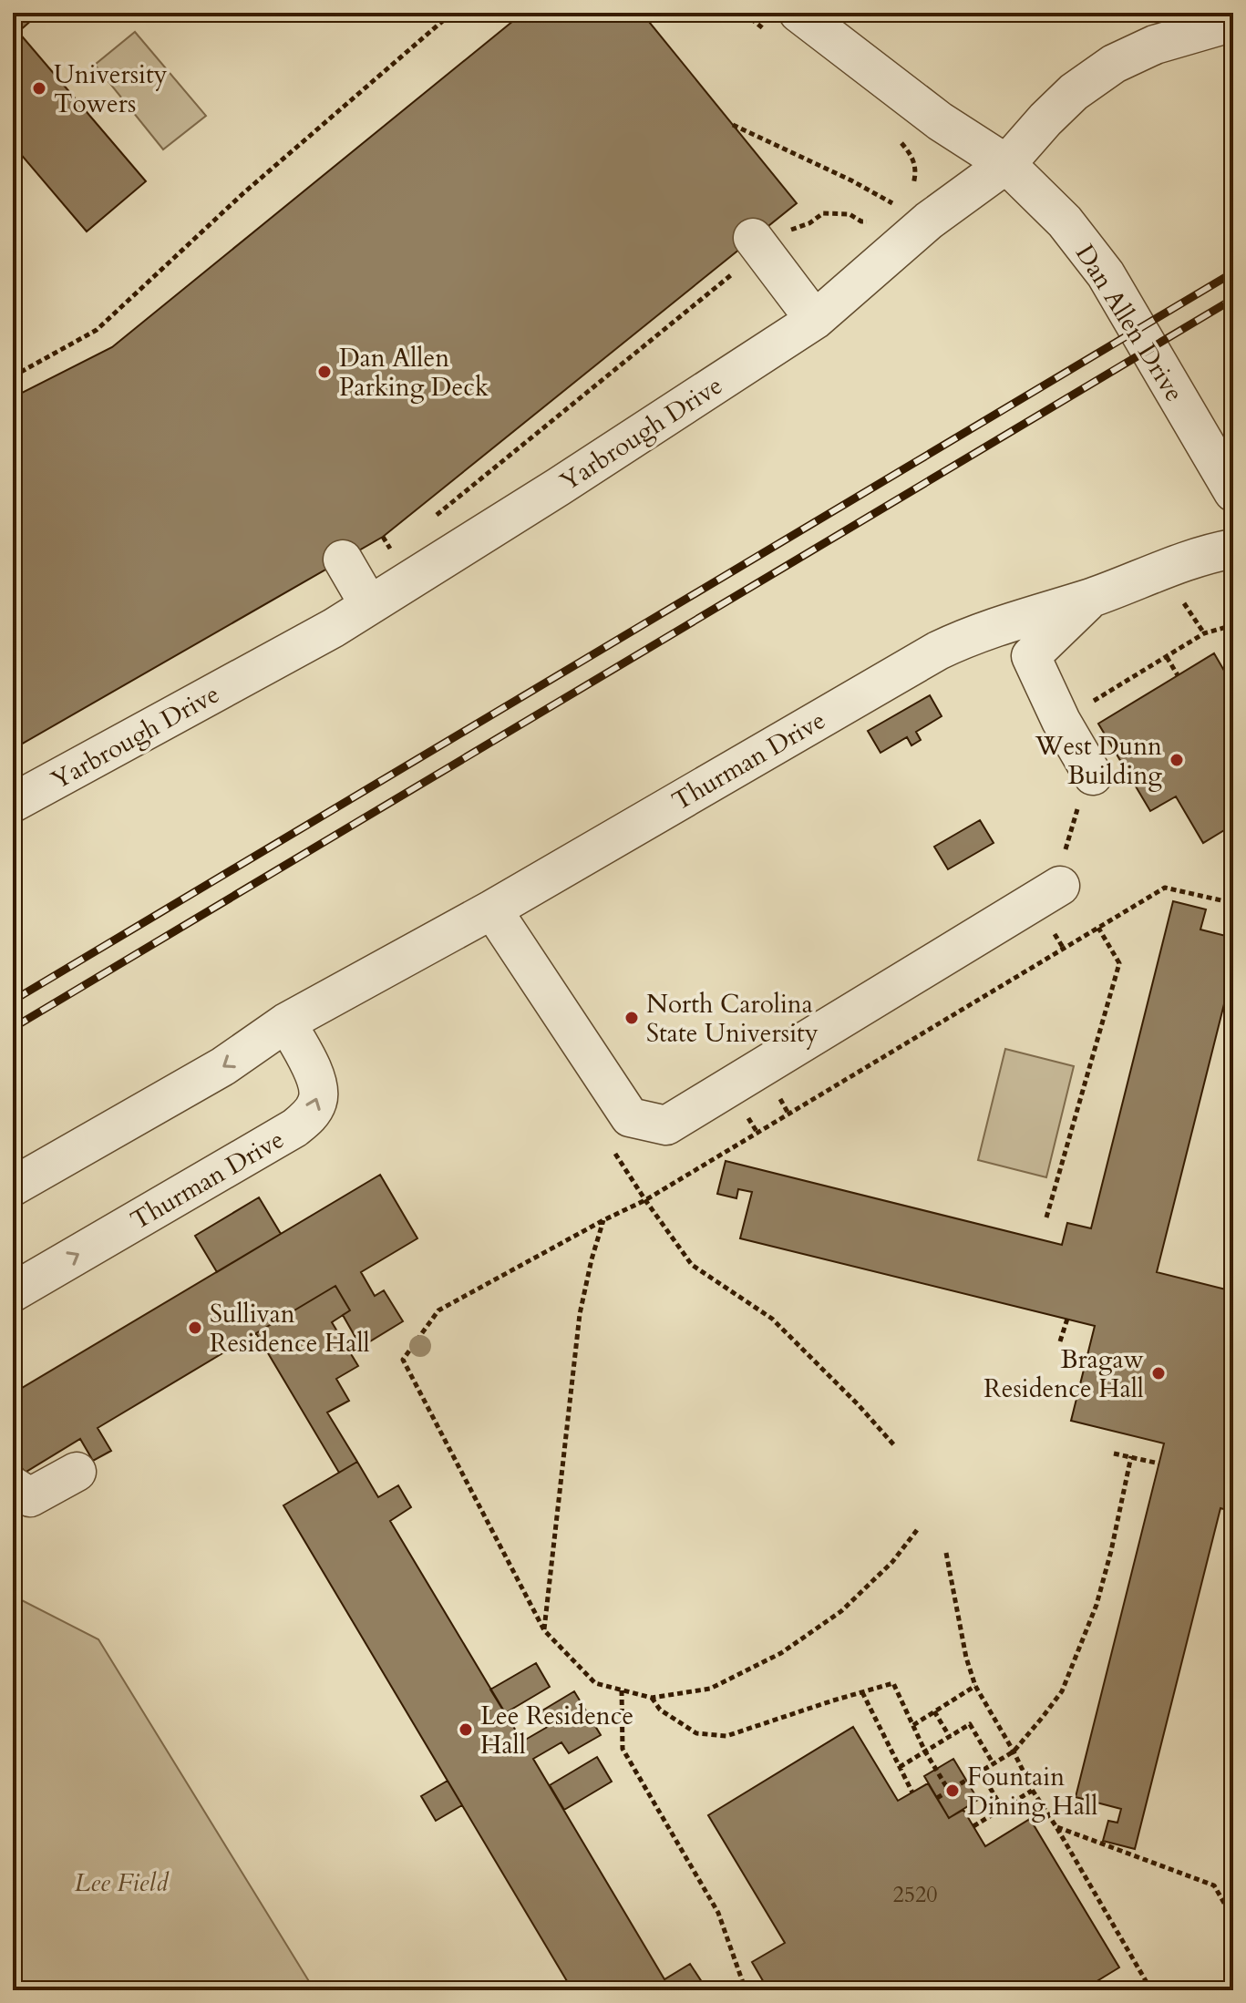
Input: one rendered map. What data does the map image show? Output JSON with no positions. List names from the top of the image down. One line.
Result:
{"streets":{"street":["Dan Allen Drive","Yarbrough Drive","Thurman Drive"]},"crossings":[["Dan Allen Drive","Yarbrough Drive"]],"parks":["Lee Field"],"places":["University Towers","Dan Allen Parking Deck","West Dunn Building","North Carolina State University","Sullivan Residence Hall","Bragaw Residence Hall","Lee Residence Hall","Fountain Dining Hall"],"house_numbers":["2520"]}
